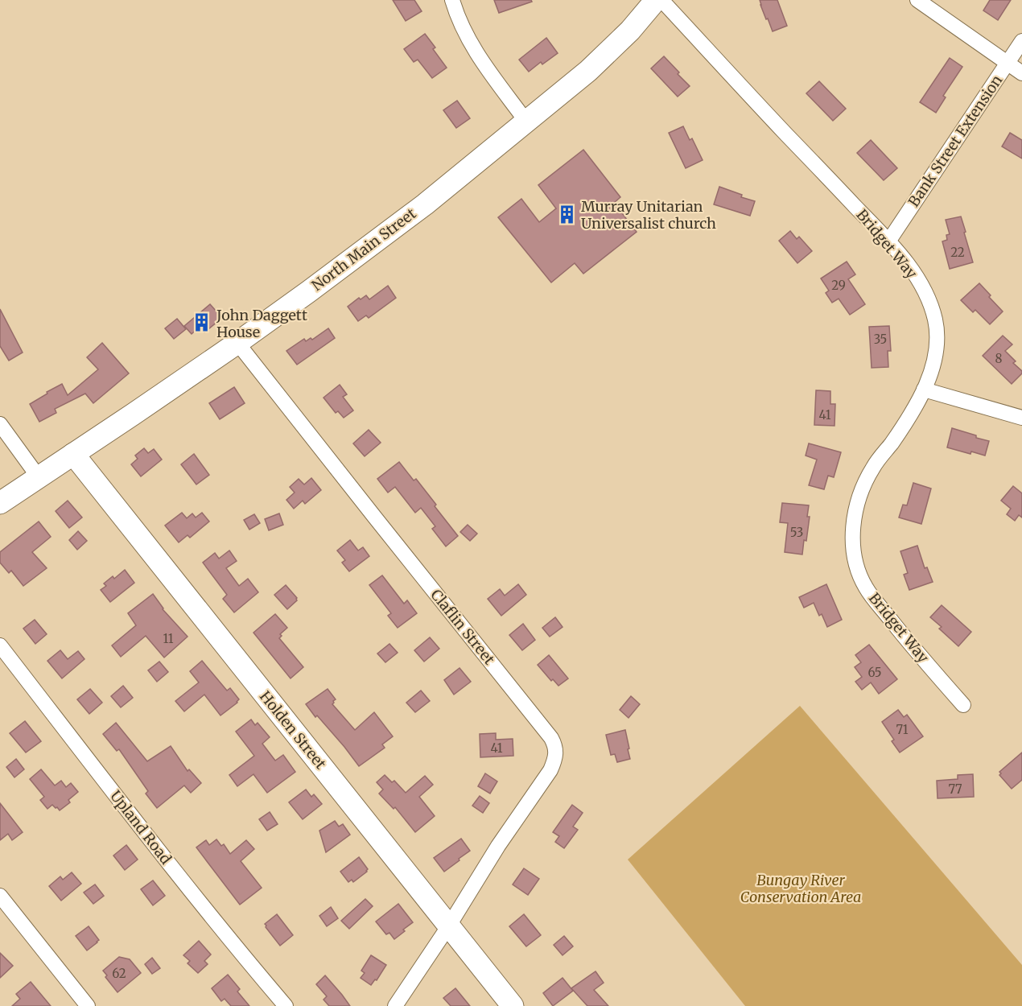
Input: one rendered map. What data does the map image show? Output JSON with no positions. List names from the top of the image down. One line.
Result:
{"streets":{"main road":["North Main Street","Holden Street"],"street":["Bank Street Extension","Bridget Way","Claflin Street","Upland Road"]},"crossings":[["Bank Street Extension","Bridget Way"],["North Main Street","Claflin Street"],["North Main Street","Holden Street"],["Claflin Street","Holden Street"]],"parks":["Bungay River Conservation Area"],"places":{"building":["Murray Unitarian Universalist church","John Daggett House"]},"house_numbers":["22","29","35","8","41","53","11","65","71","41","77","62"]}
